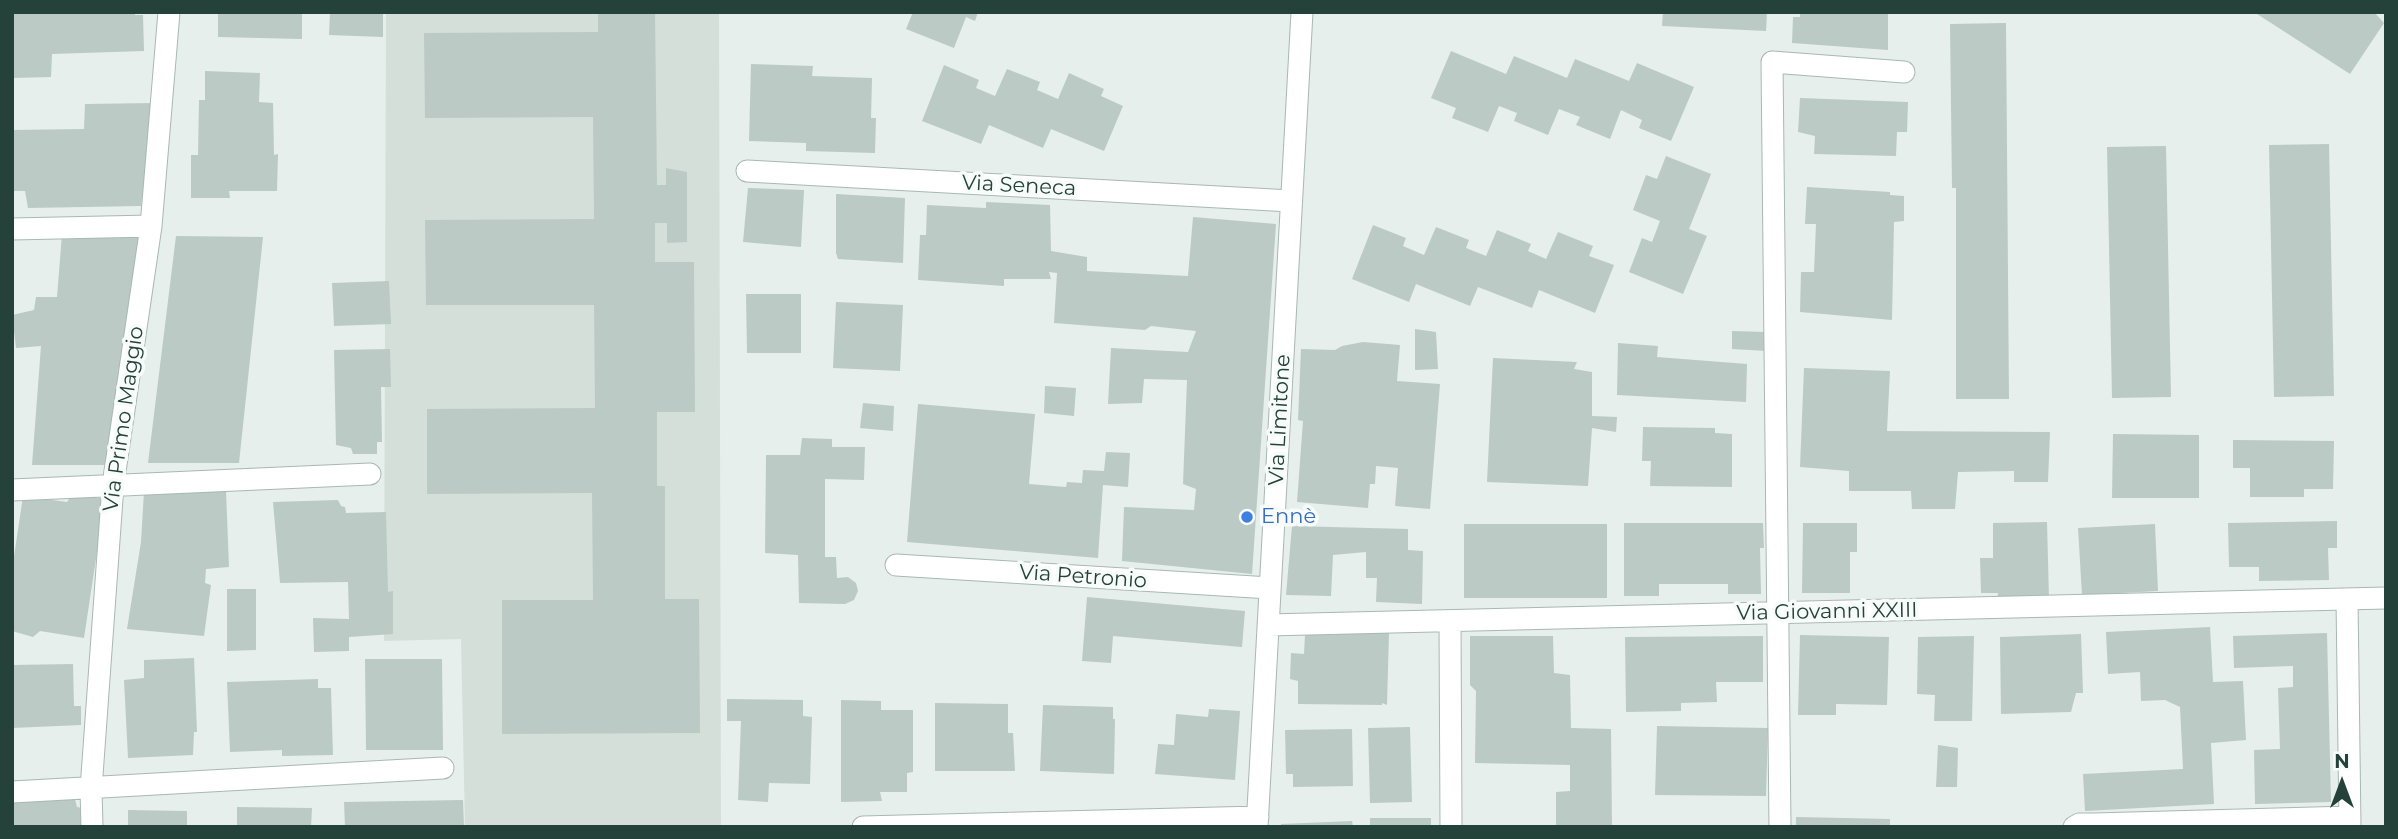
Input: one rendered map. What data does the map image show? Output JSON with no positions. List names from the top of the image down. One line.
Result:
{"streets":{"street":["Via Seneca","Via Primo Maggio","Via Limitone","Via Petronio","Via Giovanni XXIII"]},"crossings":[["Via Seneca","Via Limitone"],["Via Limitone","Via Petronio"],["Via Limitone","Via Giovanni XXIII"]],"places":["Ennè"],"north":"top"}
